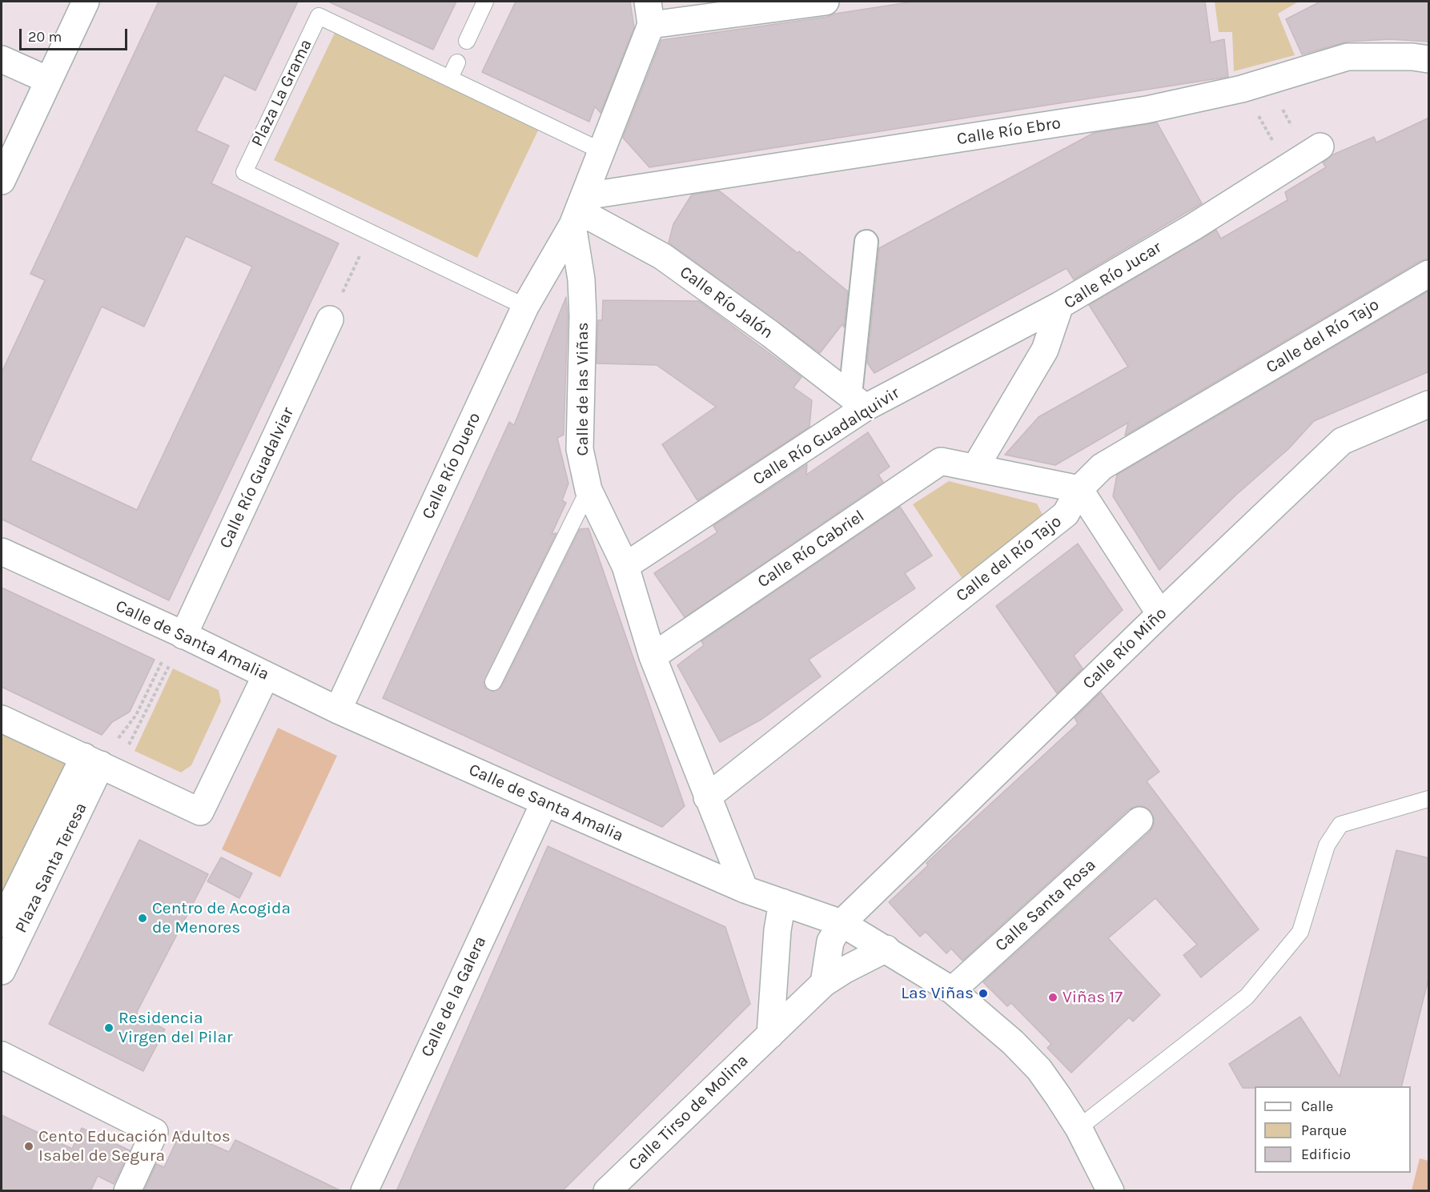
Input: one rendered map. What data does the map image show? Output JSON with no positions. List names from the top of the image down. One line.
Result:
{"streets":{"street":["Calle Río Ebro","Calle Río Jucar","Calle Río Jalón","Calle del Río Tajo","Calle de las Viñas","Calle Río Guadalquivir","Calle Río Duero","Calle Río Guadalviar","Calle Río Cabriel","Calle de Santa Amalia","Calle Río Miño","Plaza Santa Teresa","Calle Santa Rosa","Calle de la Galera","Calle Tirso de Molina"],"lane":["Plaza La Grama"]},"crossings":[["Plaza La Grama","Calle de las Viñas"],["Plaza La Grama","Calle Río Duero"],["Calle Río Ebro","Calle Río Jalón"],["Calle Río Ebro","Calle de las Viñas"],["Calle Río Ebro","Calle Río Duero"],["Calle Río Jucar","Calle Río Guadalquivir"],["Calle Río Jucar","Calle Río Cabriel"],["Calle Río Jalón","Calle de las Viñas"],["Calle Río Jalón","Calle Río Guadalquivir"],["Calle Río Jalón","Calle Río Duero"],["Calle del Río Tajo","Calle de las Viñas"],["Calle del Río Tajo","Calle Río Cabriel"],["Calle de las Viñas","Calle Río Guadalquivir"],["Calle de las Viñas","Calle Río Duero"],["Calle de las Viñas","Calle Río Cabriel"],["Calle Río Duero","Calle de Santa Amalia"],["Calle Río Guadalviar","Calle de Santa Amalia"],["Calle de Santa Amalia","Calle Río Miño"],["Calle de Santa Amalia","Calle Santa Rosa"],["Calle de Santa Amalia","Calle de la Galera"],["Calle de Santa Amalia","Calle Tirso de Molina"]],"places":["Centro de Acogida de Menores","Las Viñas","Viñas 17","Residencia Virgen del Pilar","Cento Educación Adultos Isabel de Segura"],"legend":["Calle","Parque","Edificio"],"scale_bar":"20 m"}
